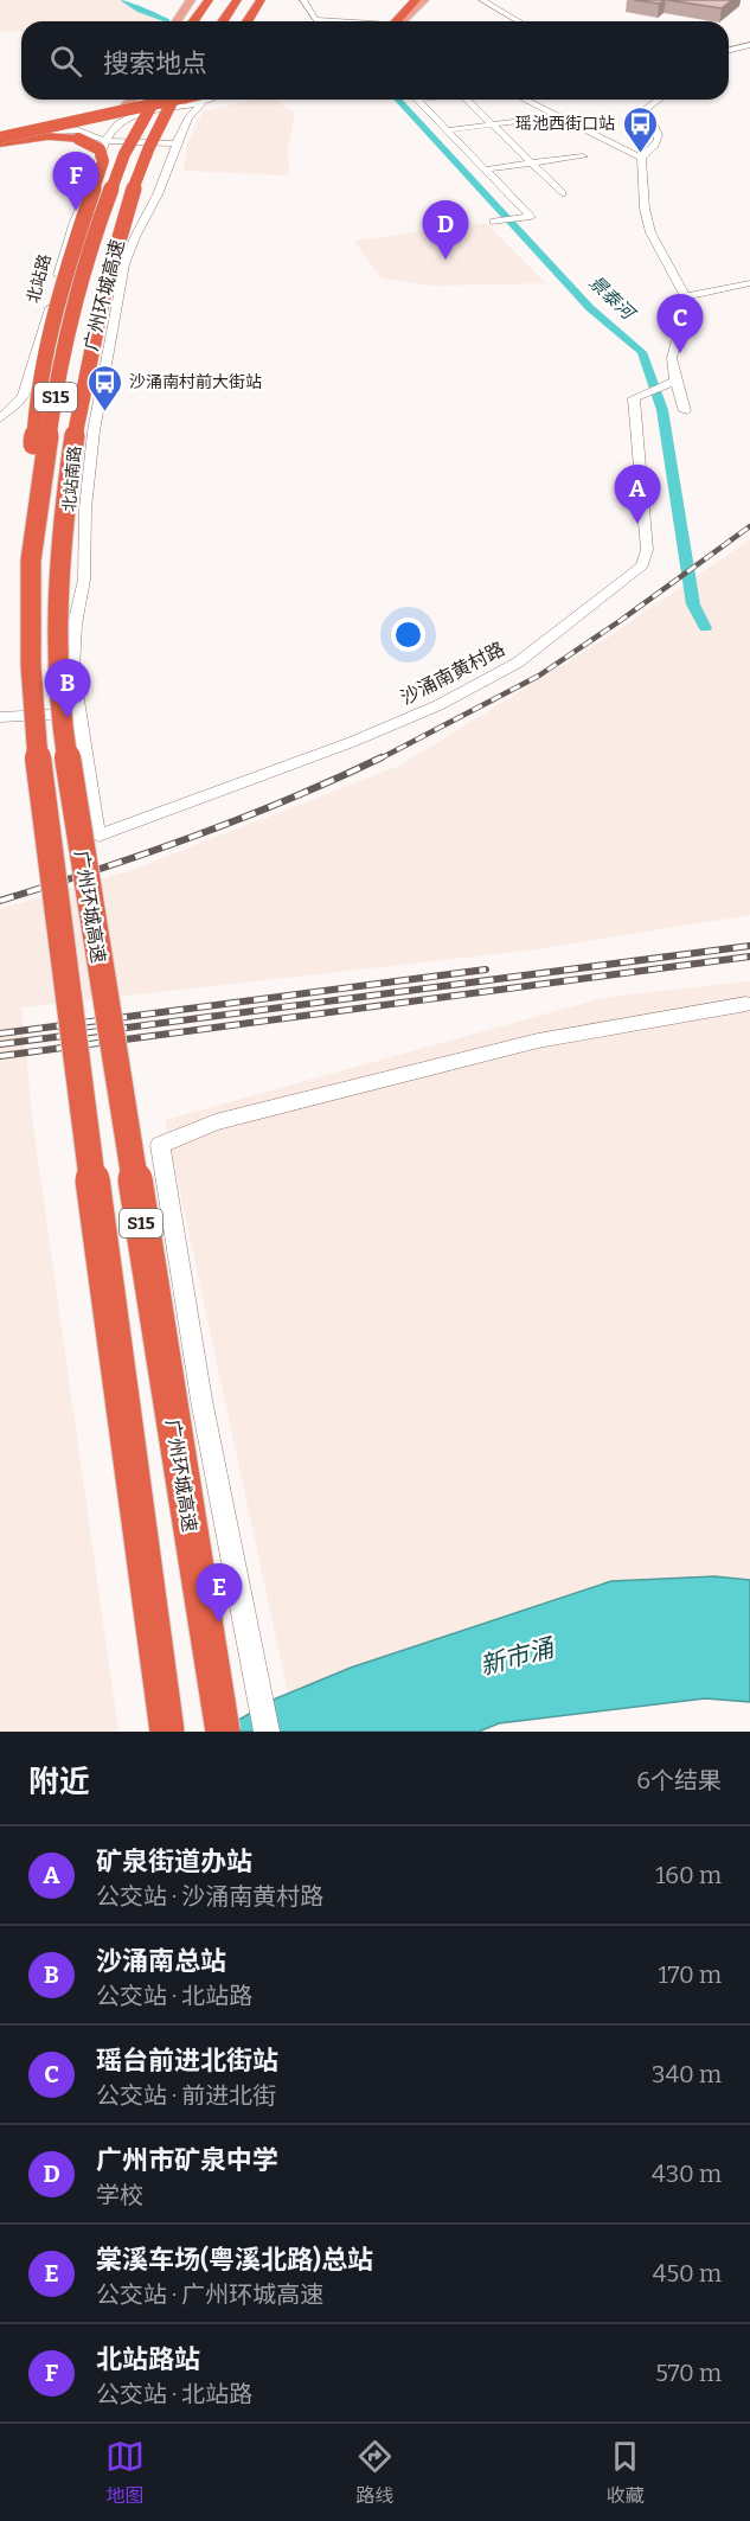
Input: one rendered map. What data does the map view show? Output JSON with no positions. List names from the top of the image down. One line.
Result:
{"streets":{"highway":["广州环城高速","S15"],"street":["北站路","北站南路","沙涌南黄村路"]},"crossings":[["北站南路","沙涌南黄村路"]],"water":["景泰河","新市涌"],"places":{"bus stop":["瑶池西街口站","沙涌南村前大街站"]},"page":{"search":"搜索地点","pins":["F","D","C","A","B","E"],"heading":["附近","6个结果"],"list":[{"mark":"A","name":"矿泉街道办站","note":"公交站 · 沙涌南黄村路","value":"160 m"},{"mark":"B","name":"沙涌南总站","note":"公交站 · 北站路","value":"170 m"},{"mark":"C","name":"瑶台前进北街站","note":"公交站 · 前进北街","value":"340 m"},{"mark":"D","name":"广州市矿泉中学","note":"学校","value":"430 m"},{"mark":"E","name":"棠溪车场(粤溪北路)总站","note":"公交站 · 广州环城高速","value":"450 m"},{"mark":"F","name":"北站路站","note":"公交站 · 北站路","value":"570 m"}],"nav":["地图","路线","收藏"]}}
